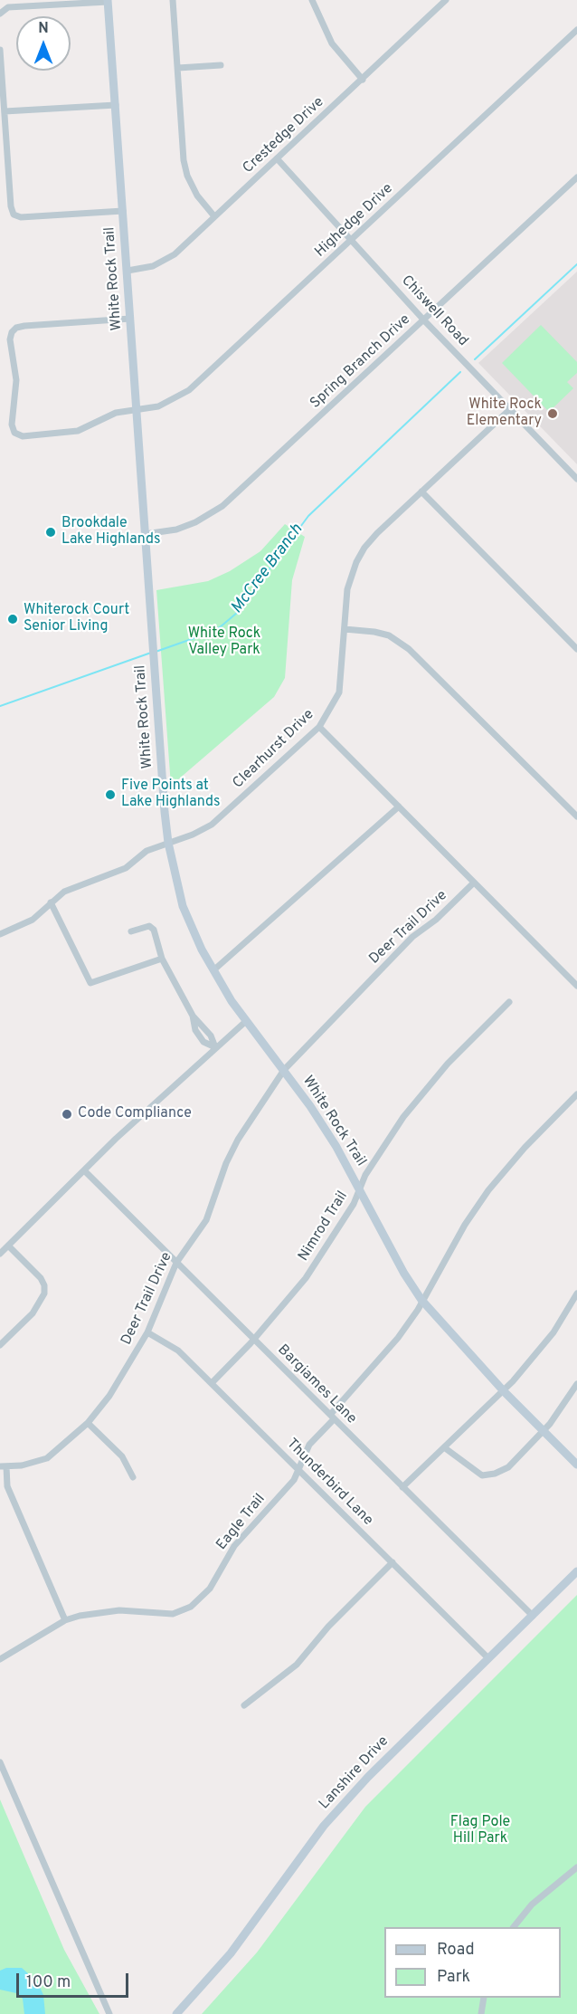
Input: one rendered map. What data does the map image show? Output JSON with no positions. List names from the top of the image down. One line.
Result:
{"streets":{"street":["Crestedge Drive","Highedge Drive","White Rock Trail","Chiswell Road","Spring Branch Drive","Clearhurst Drive","Deer Trail Drive","Nimrod Trail","Bargiames Lane","Thunderbird Lane","Eagle Trail","Lanshire Drive"]},"crossings":[["Crestedge Drive","White Rock Trail"],["Crestedge Drive","Chiswell Road"],["Highedge Drive","White Rock Trail"],["Highedge Drive","Chiswell Road"],["White Rock Trail","Spring Branch Drive"],["White Rock Trail","Clearhurst Drive"],["White Rock Trail","Deer Trail Drive"],["White Rock Trail","Nimrod Trail"],["White Rock Trail","Eagle Trail"],["Chiswell Road","Spring Branch Drive"],["Chiswell Road","Clearhurst Drive"],["Deer Trail Drive","Bargiames Lane"],["Deer Trail Drive","Thunderbird Lane"],["Nimrod Trail","Bargiames Lane"],["Nimrod Trail","Thunderbird Lane"],["Bargiames Lane","Eagle Trail"],["Bargiames Lane","Lanshire Drive"],["Thunderbird Lane","Eagle Trail"],["Thunderbird Lane","Lanshire Drive"]],"water":["McCree Branch"],"parks":["White Rock Valley Park","Flag Pole Hill Park"],"places":["White Rock Elementary","Brookdale Lake Highlands","Whiterock Court Senior Living","Five Points at Lake Highlands","Code Compliance"],"legend":["Road","Park"],"scale_bar":"100 m","north":"top"}
